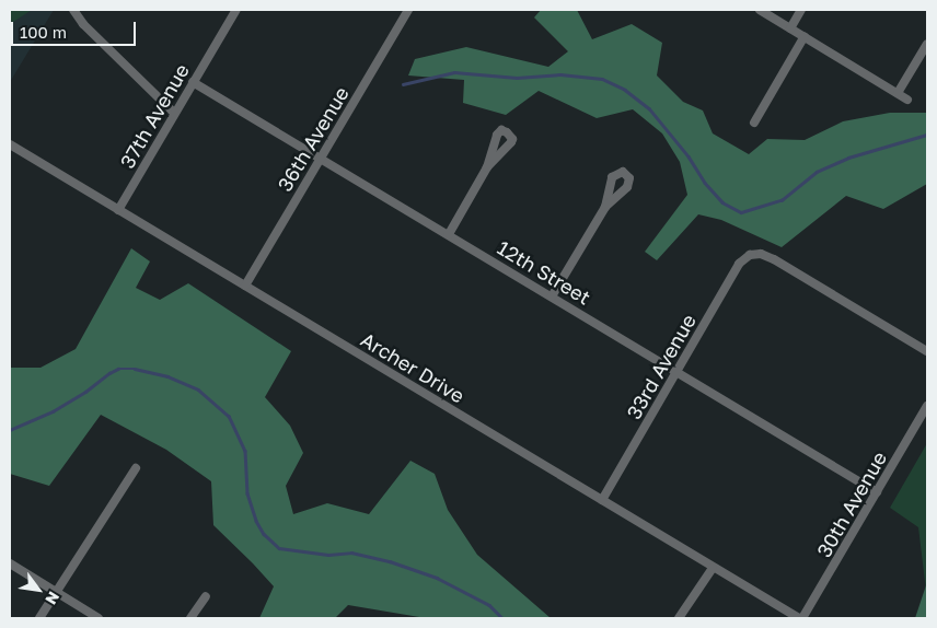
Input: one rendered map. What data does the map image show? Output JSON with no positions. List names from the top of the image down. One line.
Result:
{"streets":{"street":["37th Avenue","36th Avenue","12th Street","33rd Avenue","Archer Drive","30th Avenue"]},"crossings":[["37th Avenue","12th Street"],["37th Avenue","Archer Drive"],["36th Avenue","12th Street"],["36th Avenue","Archer Drive"],["12th Street","33rd Avenue"],["12th Street","30th Avenue"],["33rd Avenue","Archer Drive"],["Archer Drive","30th Avenue"]],"scale_bar":"100 m","north":"bottom right"}
